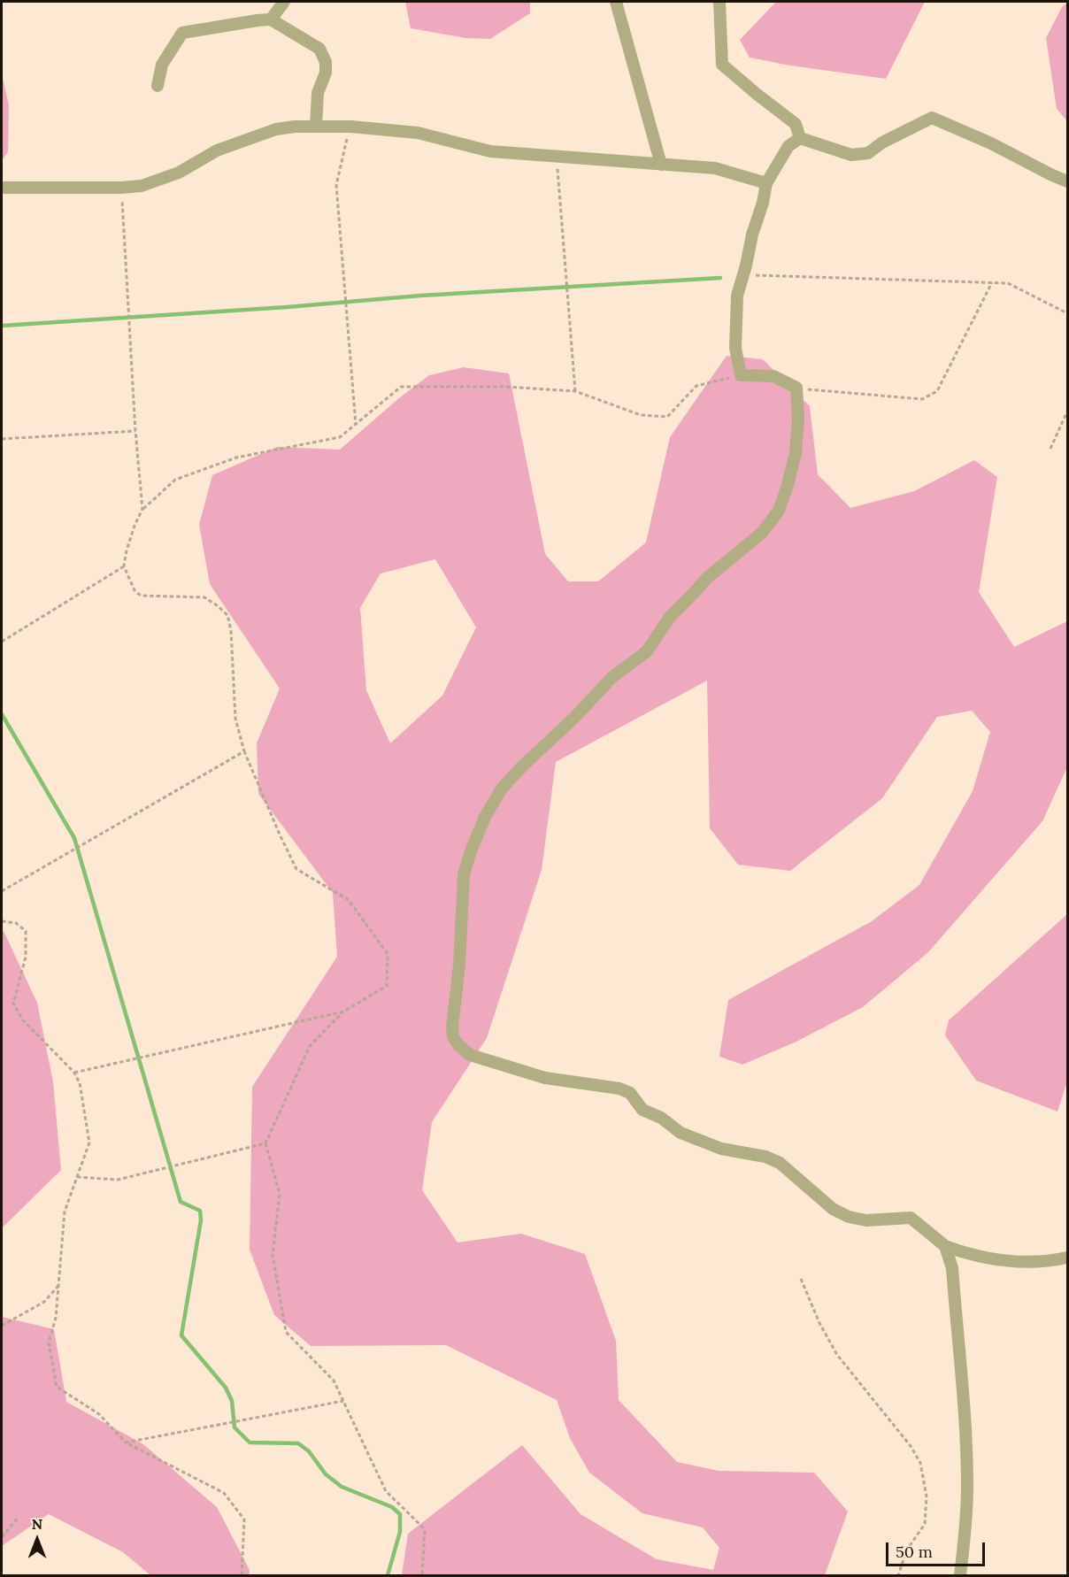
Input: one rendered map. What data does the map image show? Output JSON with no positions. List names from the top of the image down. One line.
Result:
{"scale_bar":"50 m","north":"top"}
